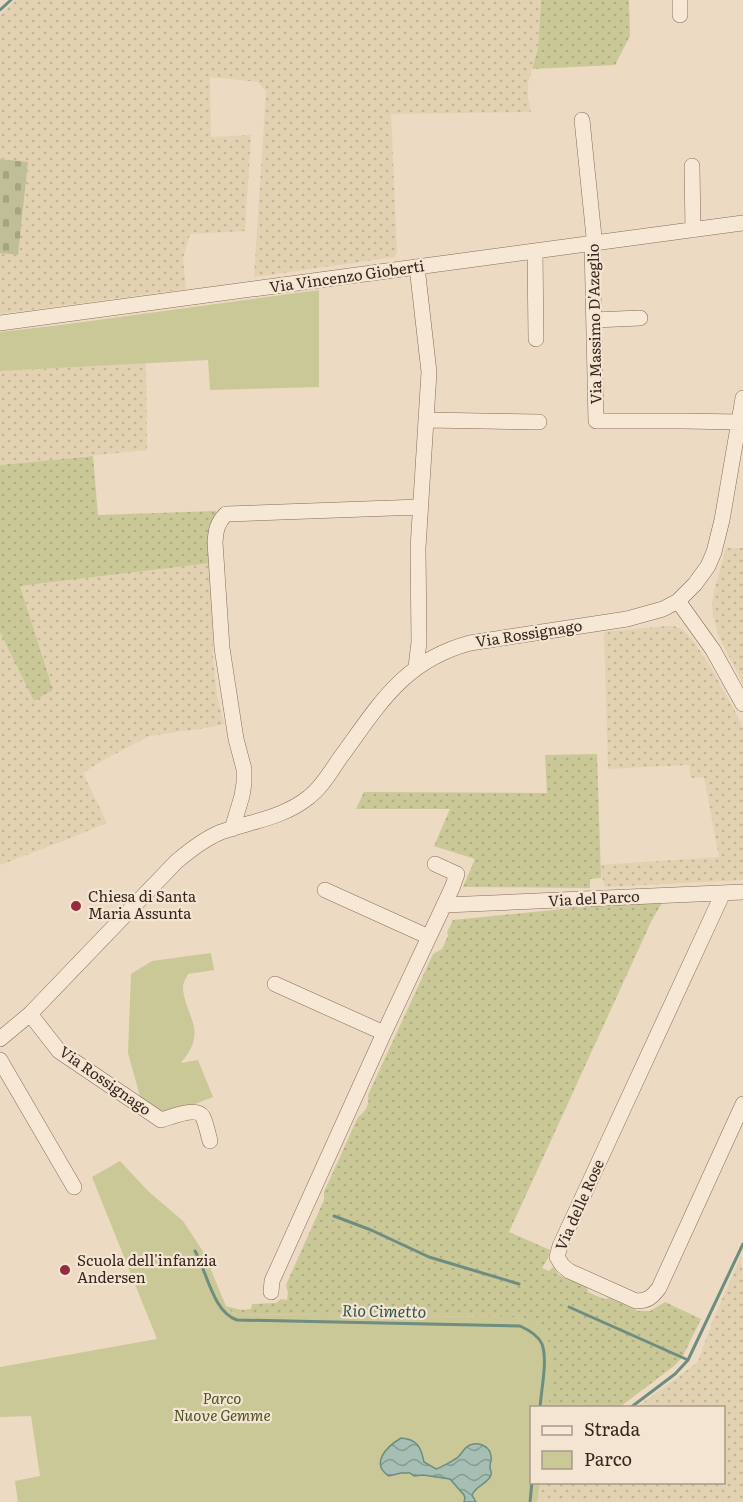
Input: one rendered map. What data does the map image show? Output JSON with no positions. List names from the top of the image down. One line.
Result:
{"streets":{"street":["Via Vincenzo Gioberti","Via Massimo D'Azeglio","Via Rossignago","Via del Parco","Via delle Rose"]},"crossings":[["Via Vincenzo Gioberti","Via Massimo D'Azeglio"],["Via Massimo D'Azeglio","Via Rossignago"],["Via del Parco","Via delle Rose"]],"water":["Rio Cimetto"],"parks":["Parco Nuove Gemme"],"places":["Chiesa di Santa Maria Assunta","Scuola dell'infanzia Andersen"],"legend":["Strada","Parco"]}
